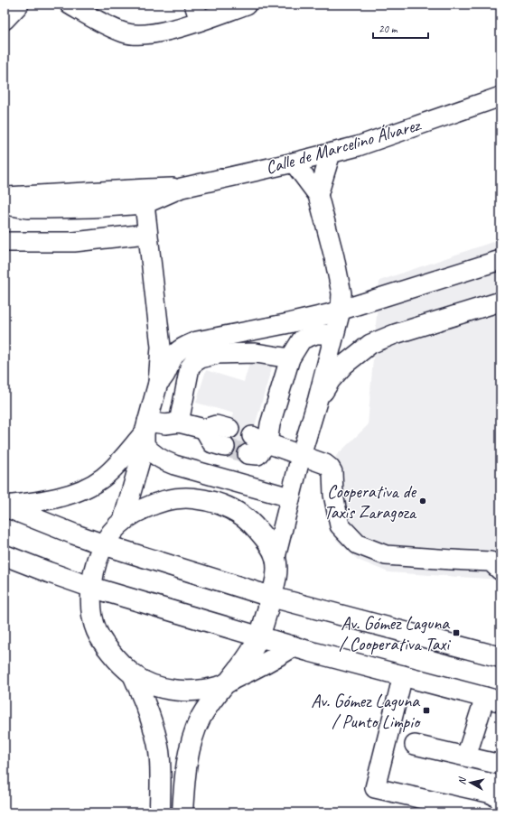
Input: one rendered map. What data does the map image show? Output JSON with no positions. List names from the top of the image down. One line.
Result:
{"streets":{"street":["Calle de Marcelino Álvarez"]},"places":{"other":["Cooperativa de Taxis Zaragoza"],"transit":["Av. Gómez Laguna / Cooperativa Taxi","Av. Gómez Laguna / Punto Limpio"]},"scale_bar":"20 m","north":"left"}
